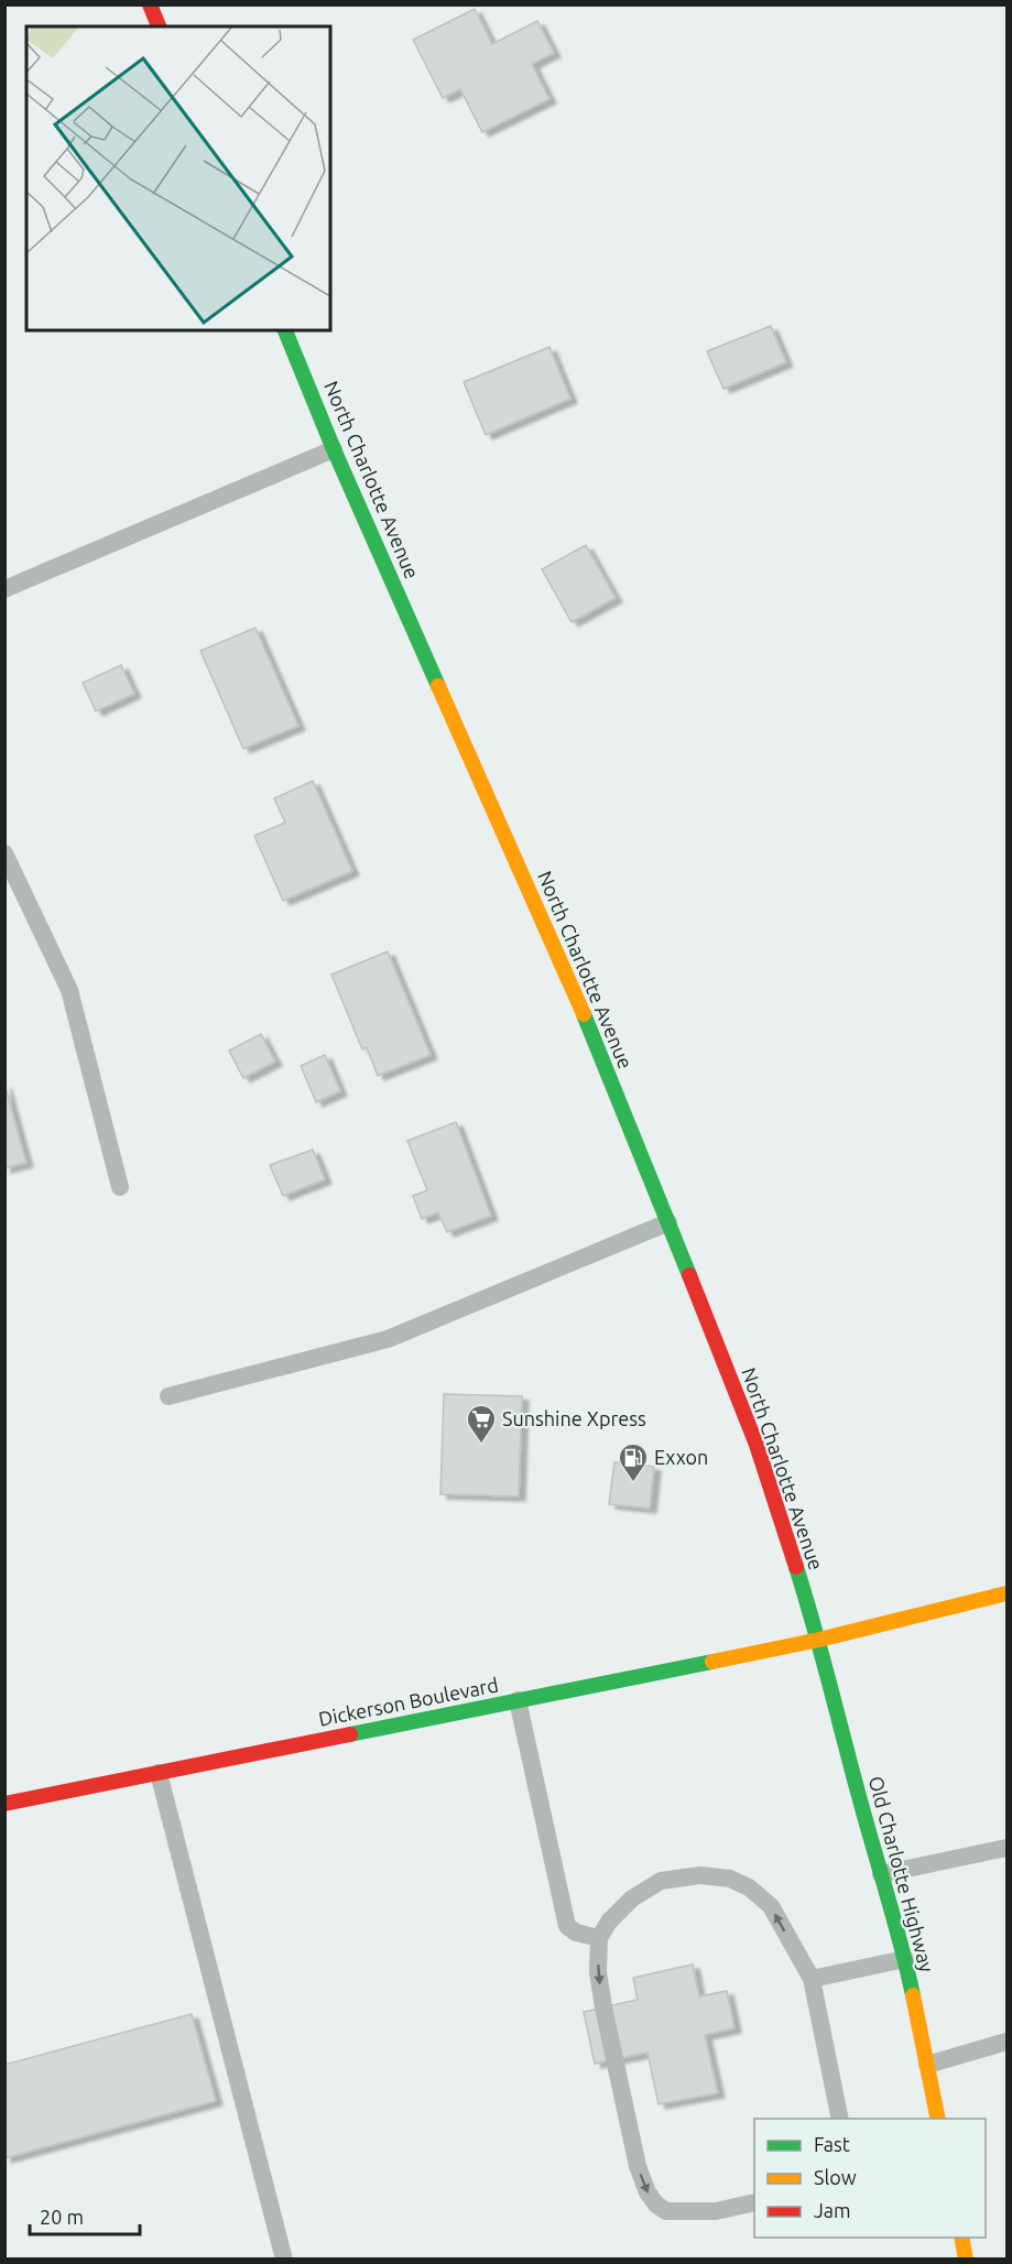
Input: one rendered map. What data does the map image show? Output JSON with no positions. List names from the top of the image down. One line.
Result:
{"streets":{"main road":["North Charlotte Avenue","Dickerson Boulevard","Old Charlotte Highway"]},"crossings":[["North Charlotte Avenue","Dickerson Boulevard"],["North Charlotte Avenue","Old Charlotte Highway"],["Dickerson Boulevard","Old Charlotte Highway"]],"places":{"supermarket":["Sunshine Xpress"],"fuel station":["Exxon"]},"legend":["Fast","Slow","Jam"],"scale_bar":"20 m"}
